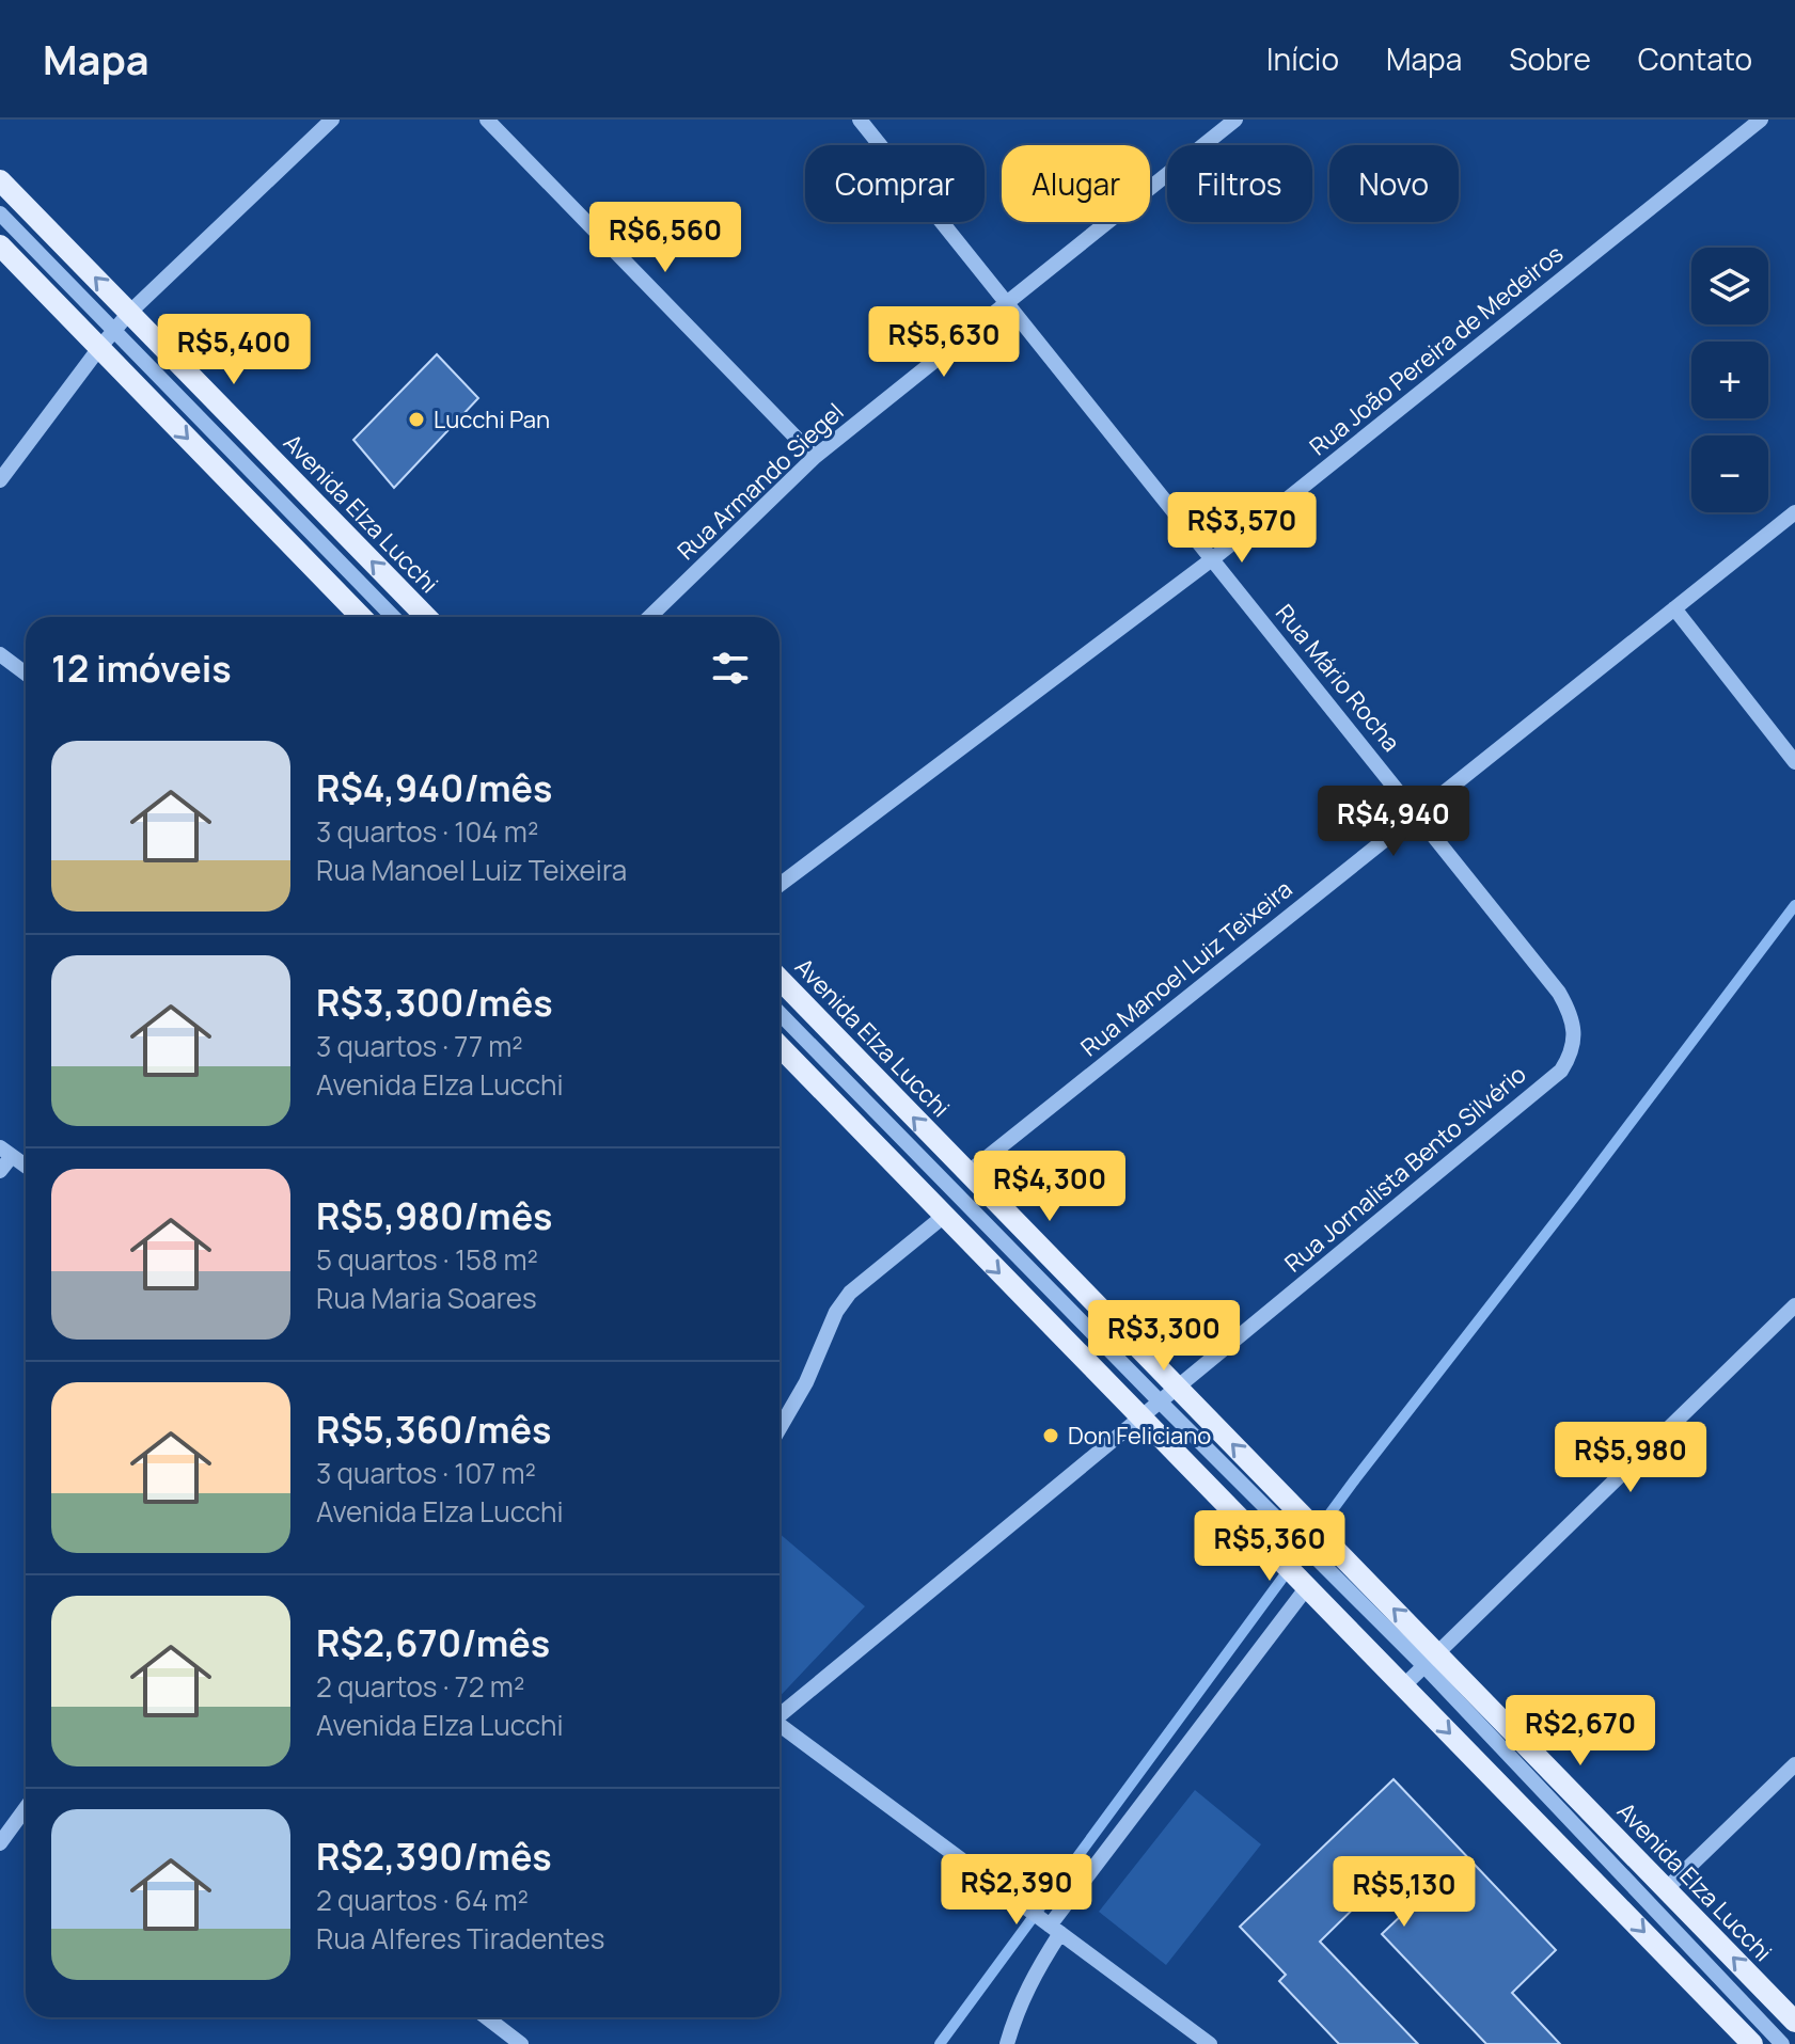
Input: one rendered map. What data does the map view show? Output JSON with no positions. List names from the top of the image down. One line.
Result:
{"streets":{"main road":["Avenida Elza Lucchi"],"street":["Rua João Pereira de Medeiros","Rua Armando Siegel","Rua Mário Rocha","Rua Manoel Luiz Teixeira","Rua Jornalista Bento Silvério"]},"crossings":[["Rua João Pereira de Medeiros","Rua Mário Rocha"],["Rua Armando Siegel","Rua Mário Rocha"],["Avenida Elza Lucchi","Rua Manoel Luiz Teixeira"],["Avenida Elza Lucchi","Rua Jornalista Bento Silvério"],["Rua Mário Rocha","Rua Manoel Luiz Teixeira"],["Rua Mário Rocha","Rua Jornalista Bento Silvério"]],"places":["Lucchi Pan","Don Feliciano"],"page":{"header":"Mapa","nav":["Início","Mapa","Sobre","Contato"],"chip":["Comprar","Alugar","Filtros","Novo"],"price":["R$6,560","R$5,630","R$5,400","R$3,570","R$4,940","R$4,300","R$3,300","R$5,980","R$5,360","R$2,670","R$2,390","R$5,130"],"map_buttons":["+","−"],"heading":"12 imóveis","list":[{"name":"R$4,940/mês","note":"3 quartos · 104 m² · Rua Manoel Luiz Teixeira"},{"name":"R$3,300/mês","note":"3 quartos · 77 m² · Avenida Elza Lucchi"},{"name":"R$5,980/mês","note":"5 quartos · 158 m² · Rua Maria Soares"},{"name":"R$5,360/mês","note":"3 quartos · 107 m² · Avenida Elza Lucchi"},{"name":"R$2,670/mês","note":"2 quartos · 72 m² · Avenida Elza Lucchi"},{"name":"R$2,390/mês","note":"2 quartos · 64 m² · Rua Alferes Tiradentes"}]}}
